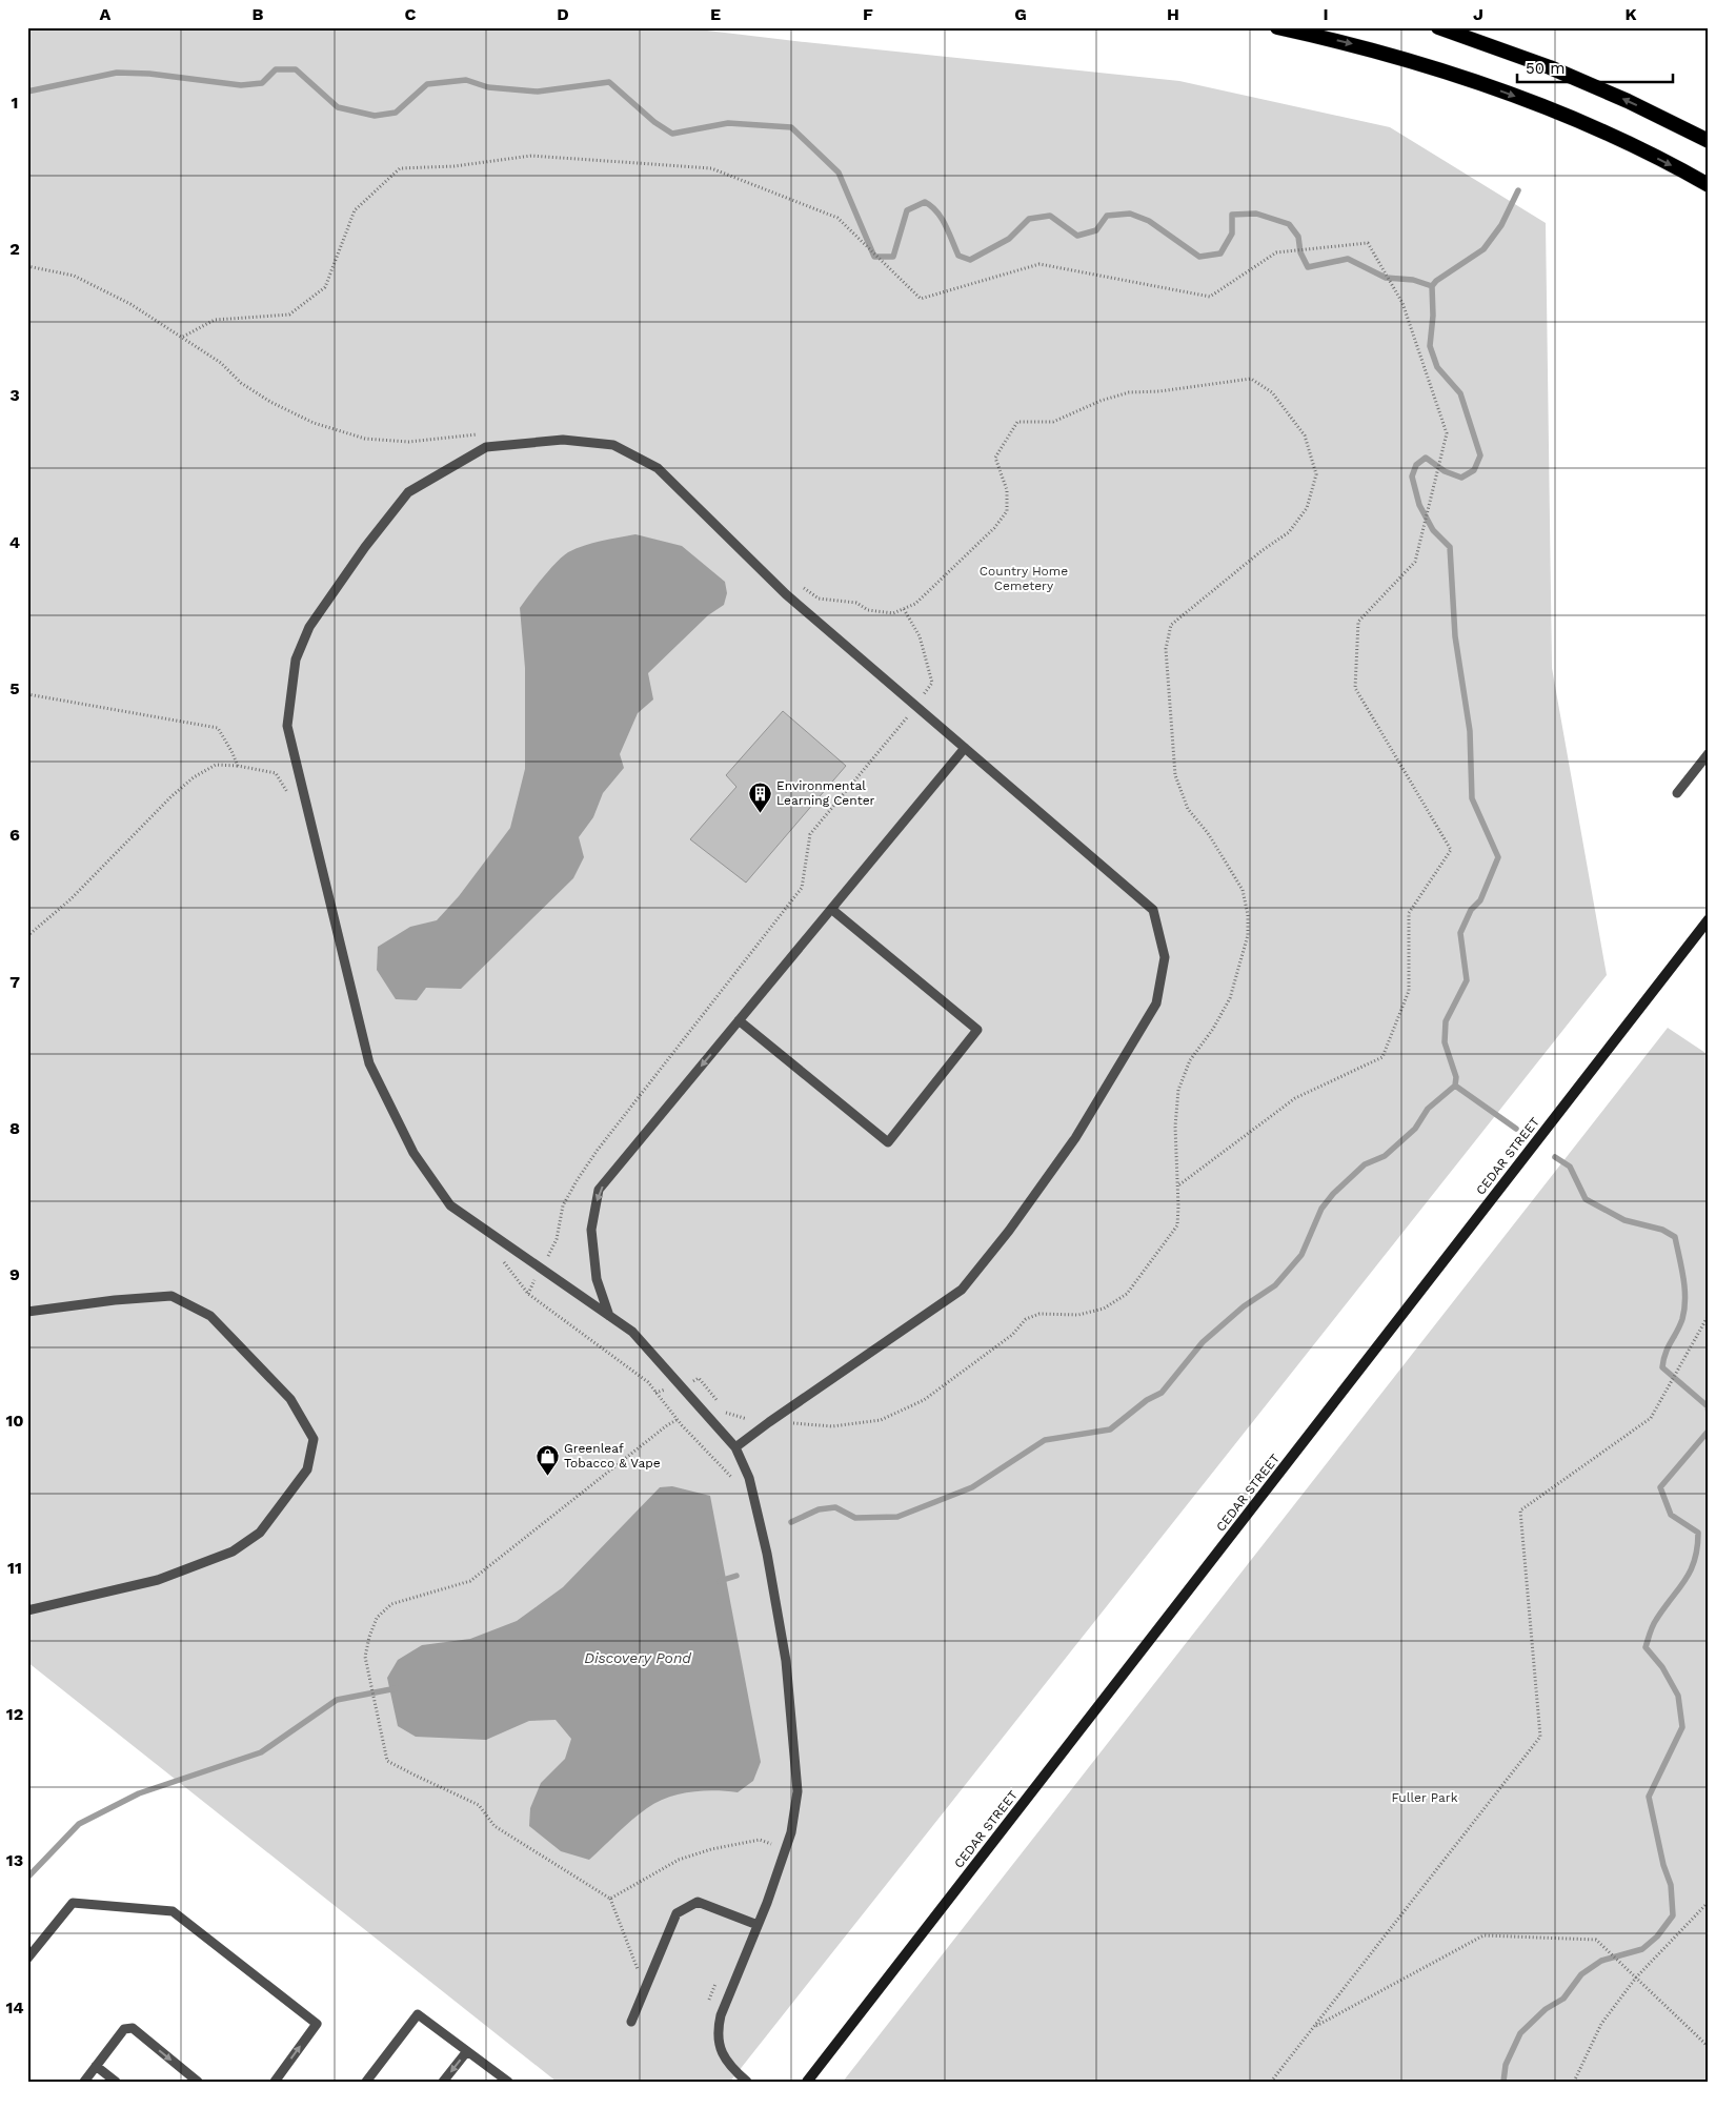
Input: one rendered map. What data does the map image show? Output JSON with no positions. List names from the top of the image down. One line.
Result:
{"streets":{"main road":["CEDAR STREET"]},"water":["Discovery Pond"],"parks":["Country Home Cemetery","Fuller Park"],"places":{"building":["Environmental Learning Center"],"shop":["Greenleaf Tobacco & Vape"]},"scale_bar":"50 m","grid":{"columns":["A","B","C","D","E","F","G","H","I","J","K"],"rows":["1","2","3","4","5","6","7","8","9","10","11","12","13","14"]}}
